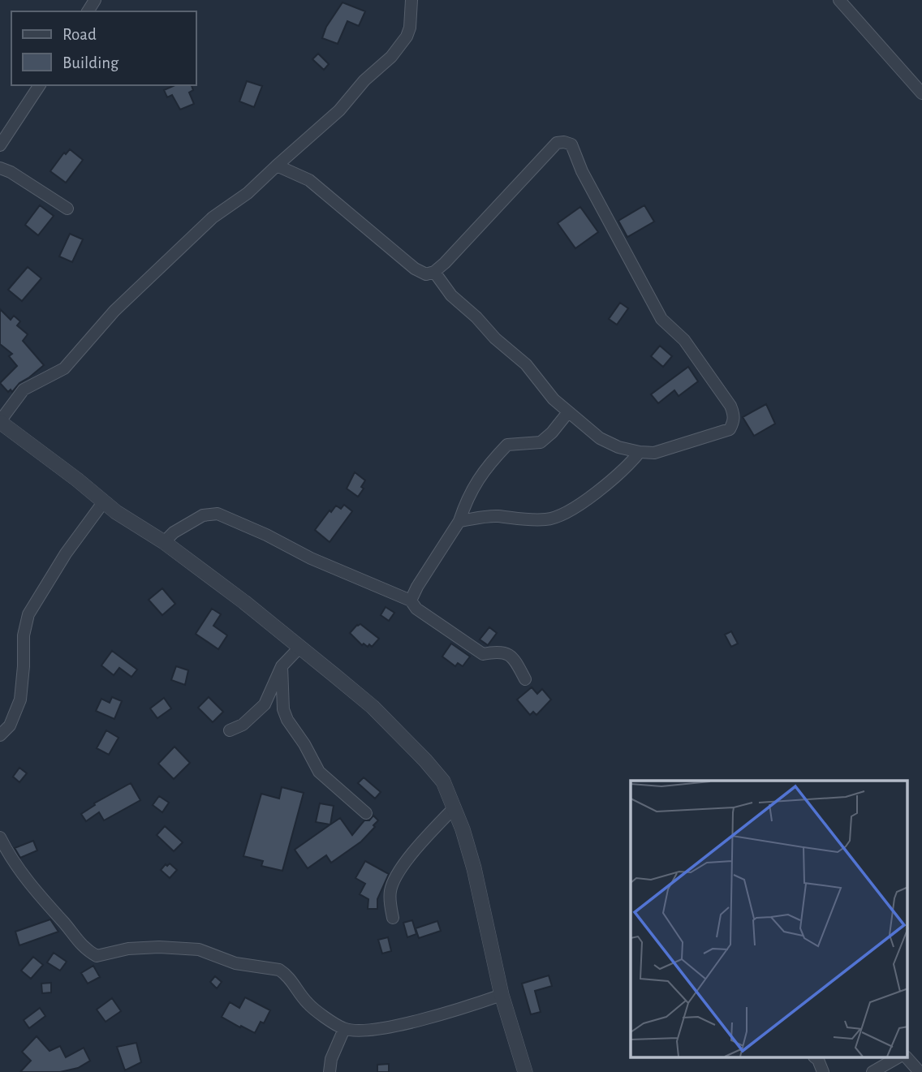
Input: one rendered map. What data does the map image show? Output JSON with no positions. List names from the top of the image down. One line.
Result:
{"legend":["Road","Building"]}
